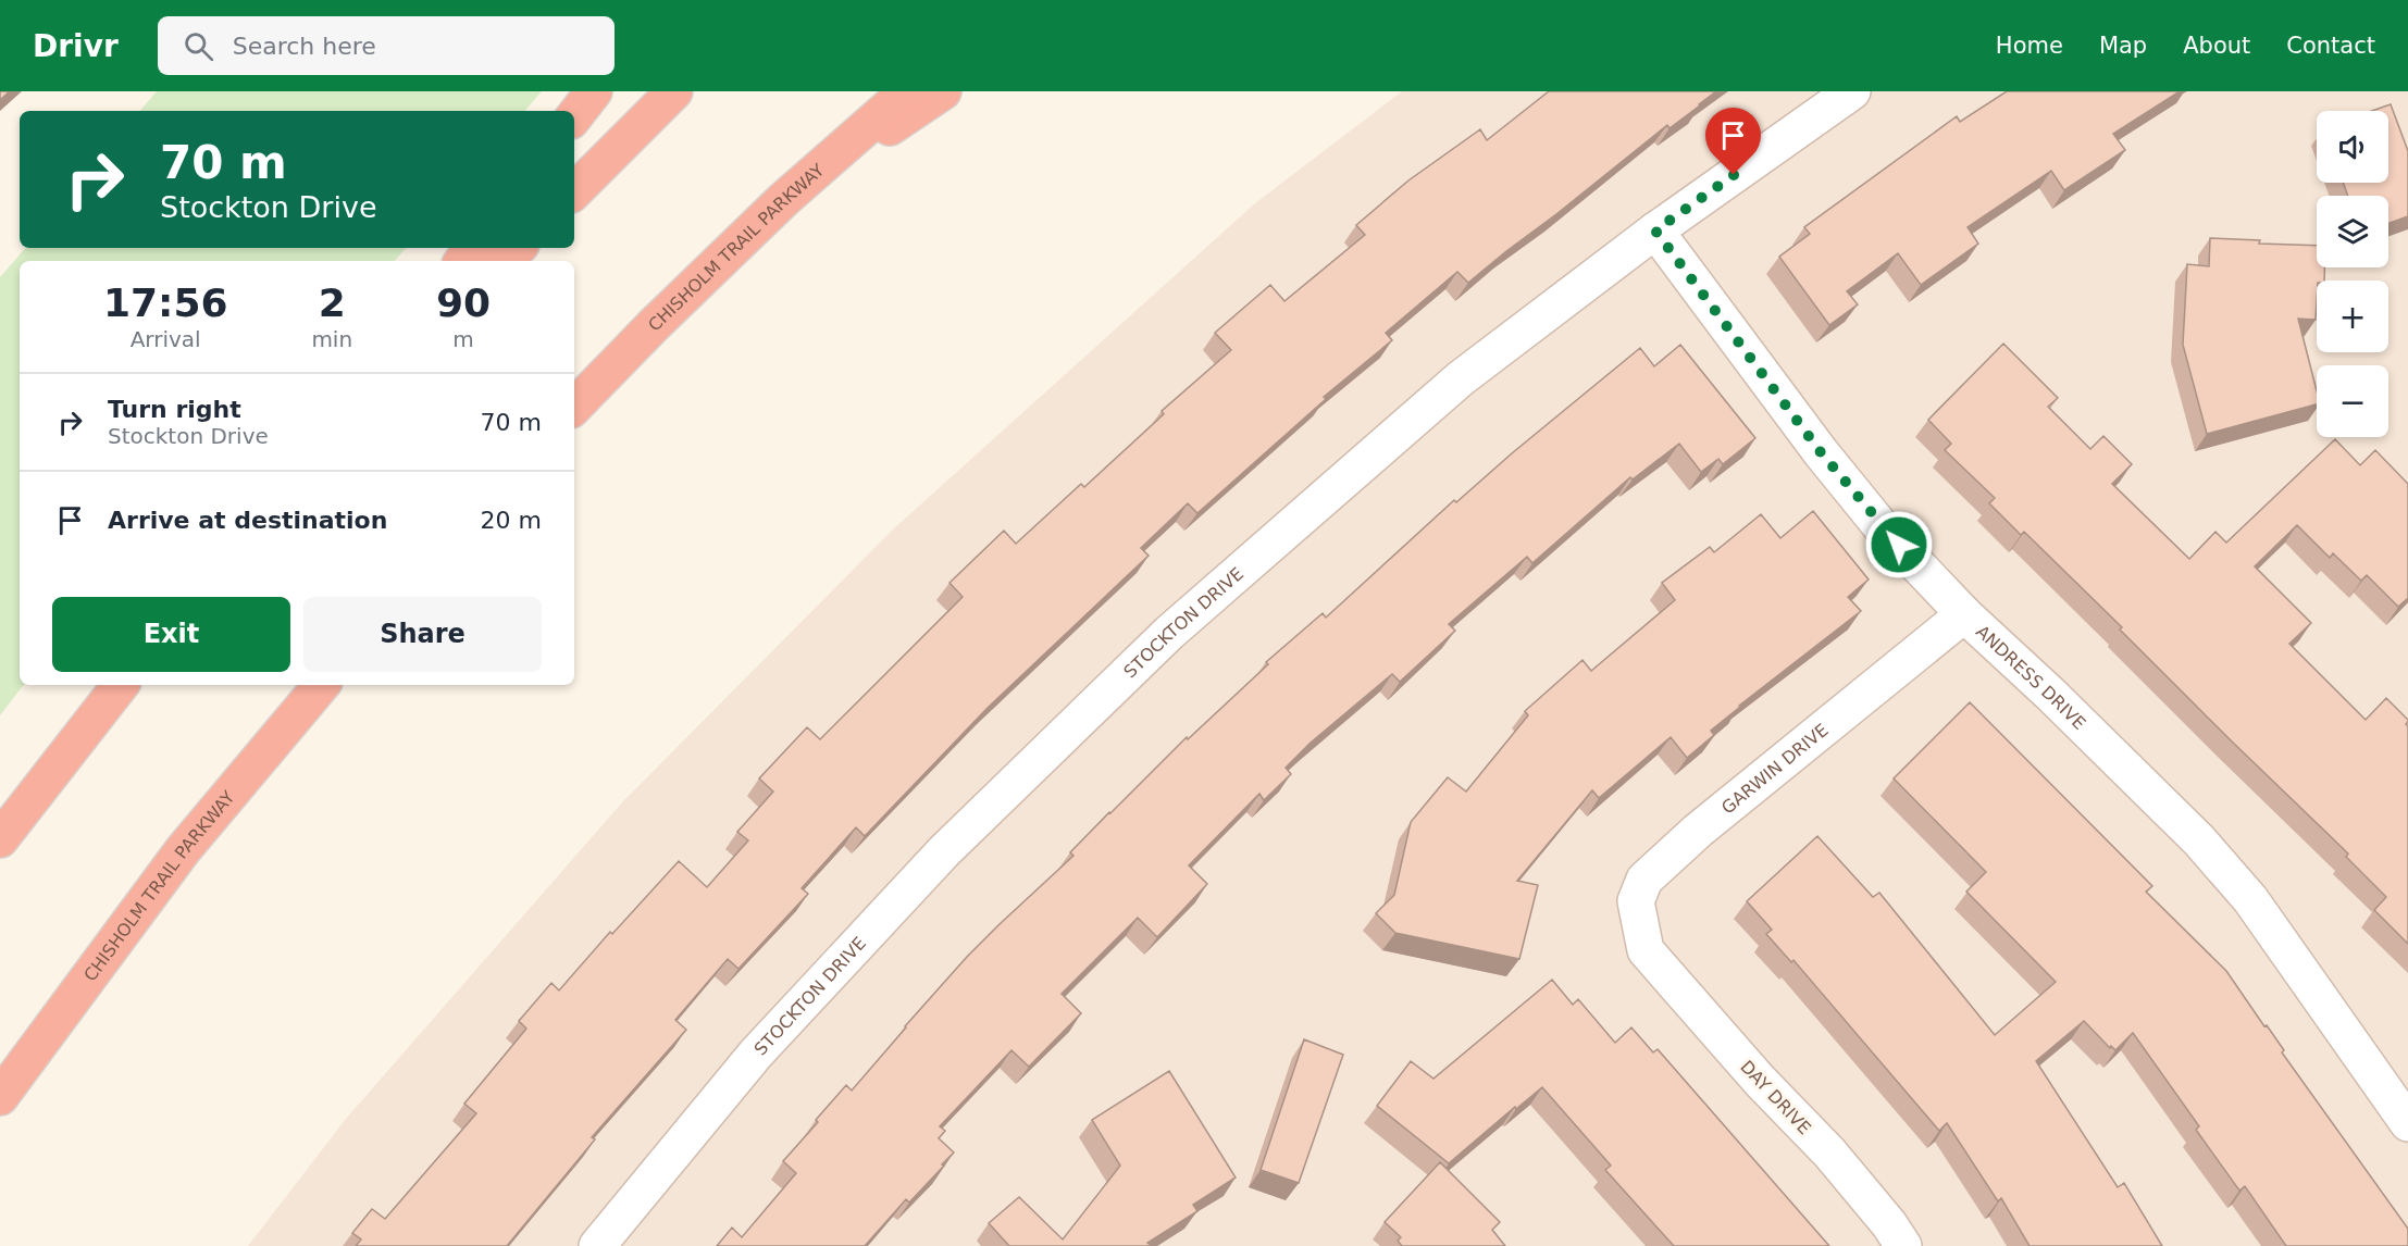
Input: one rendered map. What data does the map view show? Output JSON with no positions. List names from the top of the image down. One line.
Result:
{"streets":{"highway":["CHISHOLM TRAIL PARKWAY"],"street":["STOCKTON DRIVE","ANDRESS DRIVE","GARWIN DRIVE","DAY DRIVE"]},"crossings":[["STOCKTON DRIVE","ANDRESS DRIVE"],["ANDRESS DRIVE","GARWIN DRIVE"],["GARWIN DRIVE","DAY DRIVE"]],"page":{"header":"Drivr","search":"Search here","nav":["Home","Map","About","Contact"],"map_buttons":["+","−"],"turn":["70 m","Stockton Drive"],"eta":["17:56","Arrival","2","min","90","m"],"list":[{"name":"Turn right","note":"Stockton Drive","value":"70 m"},{"name":"Arrive at destination","value":"20 m"}],"buttons":["Exit","Share"]}}
